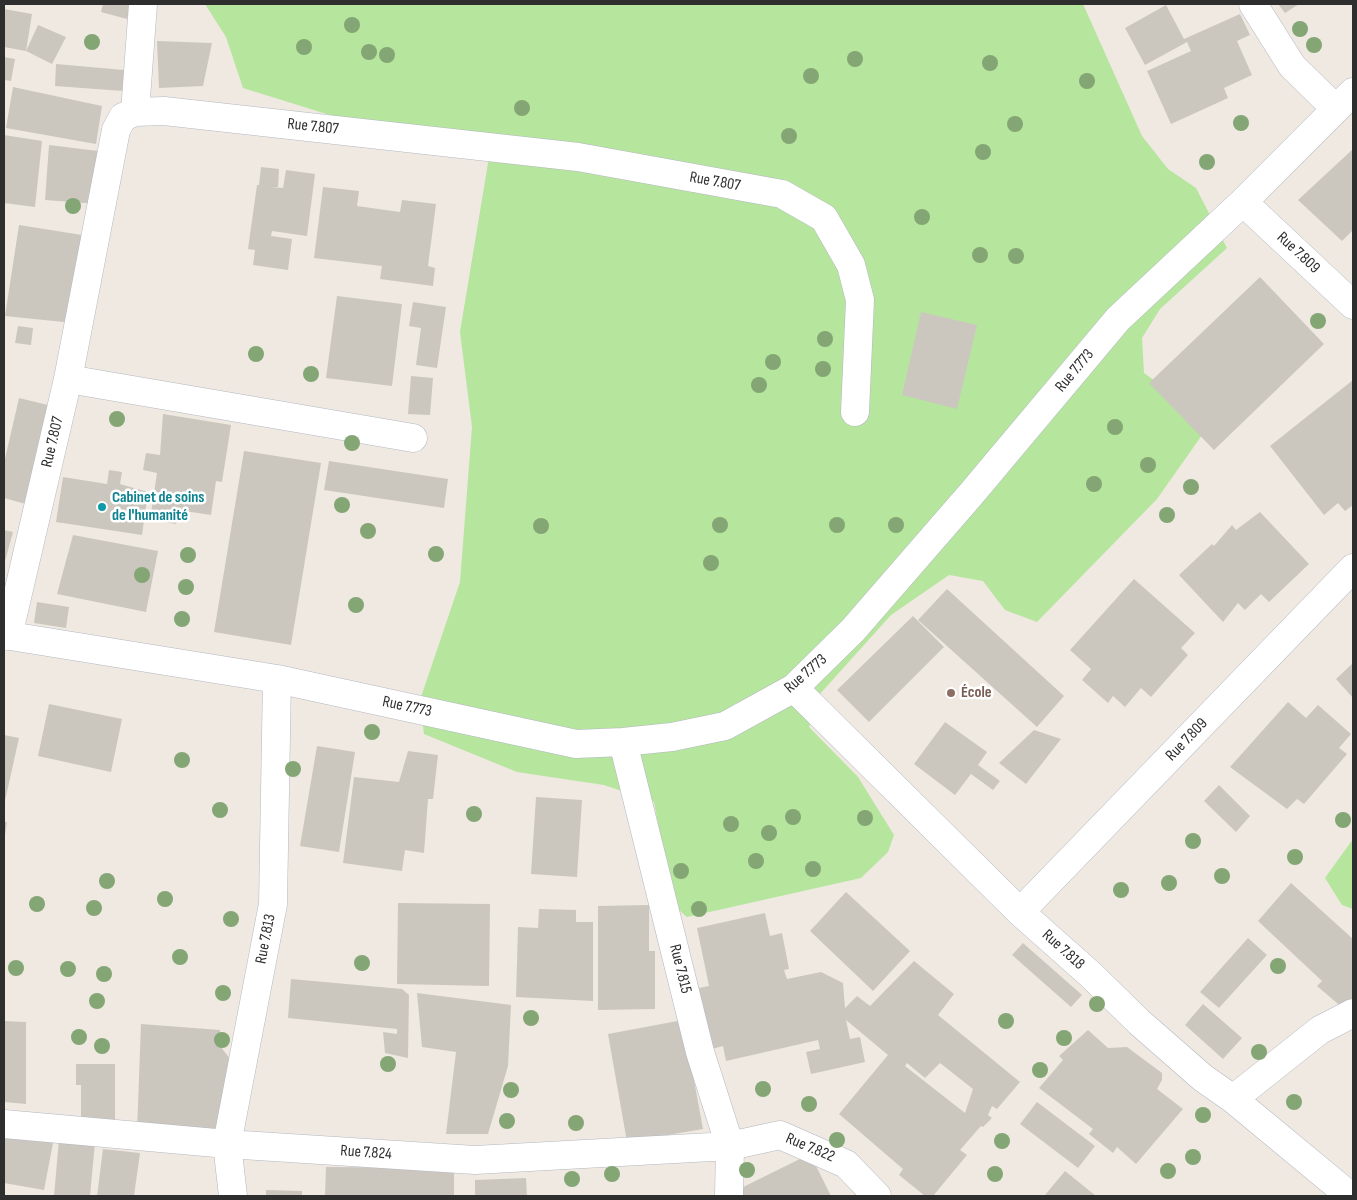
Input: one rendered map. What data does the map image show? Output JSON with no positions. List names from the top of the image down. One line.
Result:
{"streets":{"street":["Rue 7.807","Rue 7.809","Rue 7.773","Rue 7.813","Rue 7.818","Rue 7.815","Rue 7.822","Rue 7.824"]},"crossings":[["Rue 7.807","Rue 7.773"],["Rue 7.809","Rue 7.773"],["Rue 7.809","Rue 7.818"],["Rue 7.773","Rue 7.813"],["Rue 7.773","Rue 7.818"],["Rue 7.773","Rue 7.815"],["Rue 7.813","Rue 7.824"],["Rue 7.815","Rue 7.822"],["Rue 7.815","Rue 7.824"],["Rue 7.822","Rue 7.824"]],"places":["Cabinet de soins de l'humanité","École"]}
